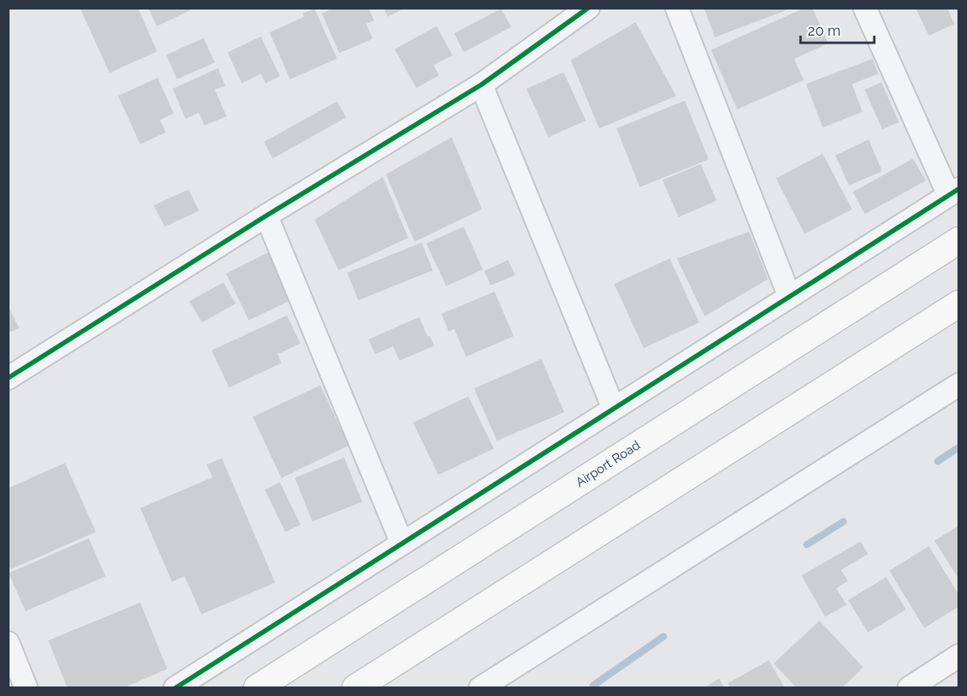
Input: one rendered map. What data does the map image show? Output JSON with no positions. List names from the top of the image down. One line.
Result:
{"streets":{"main road":["Airport Road"]},"scale_bar":"20 m"}
